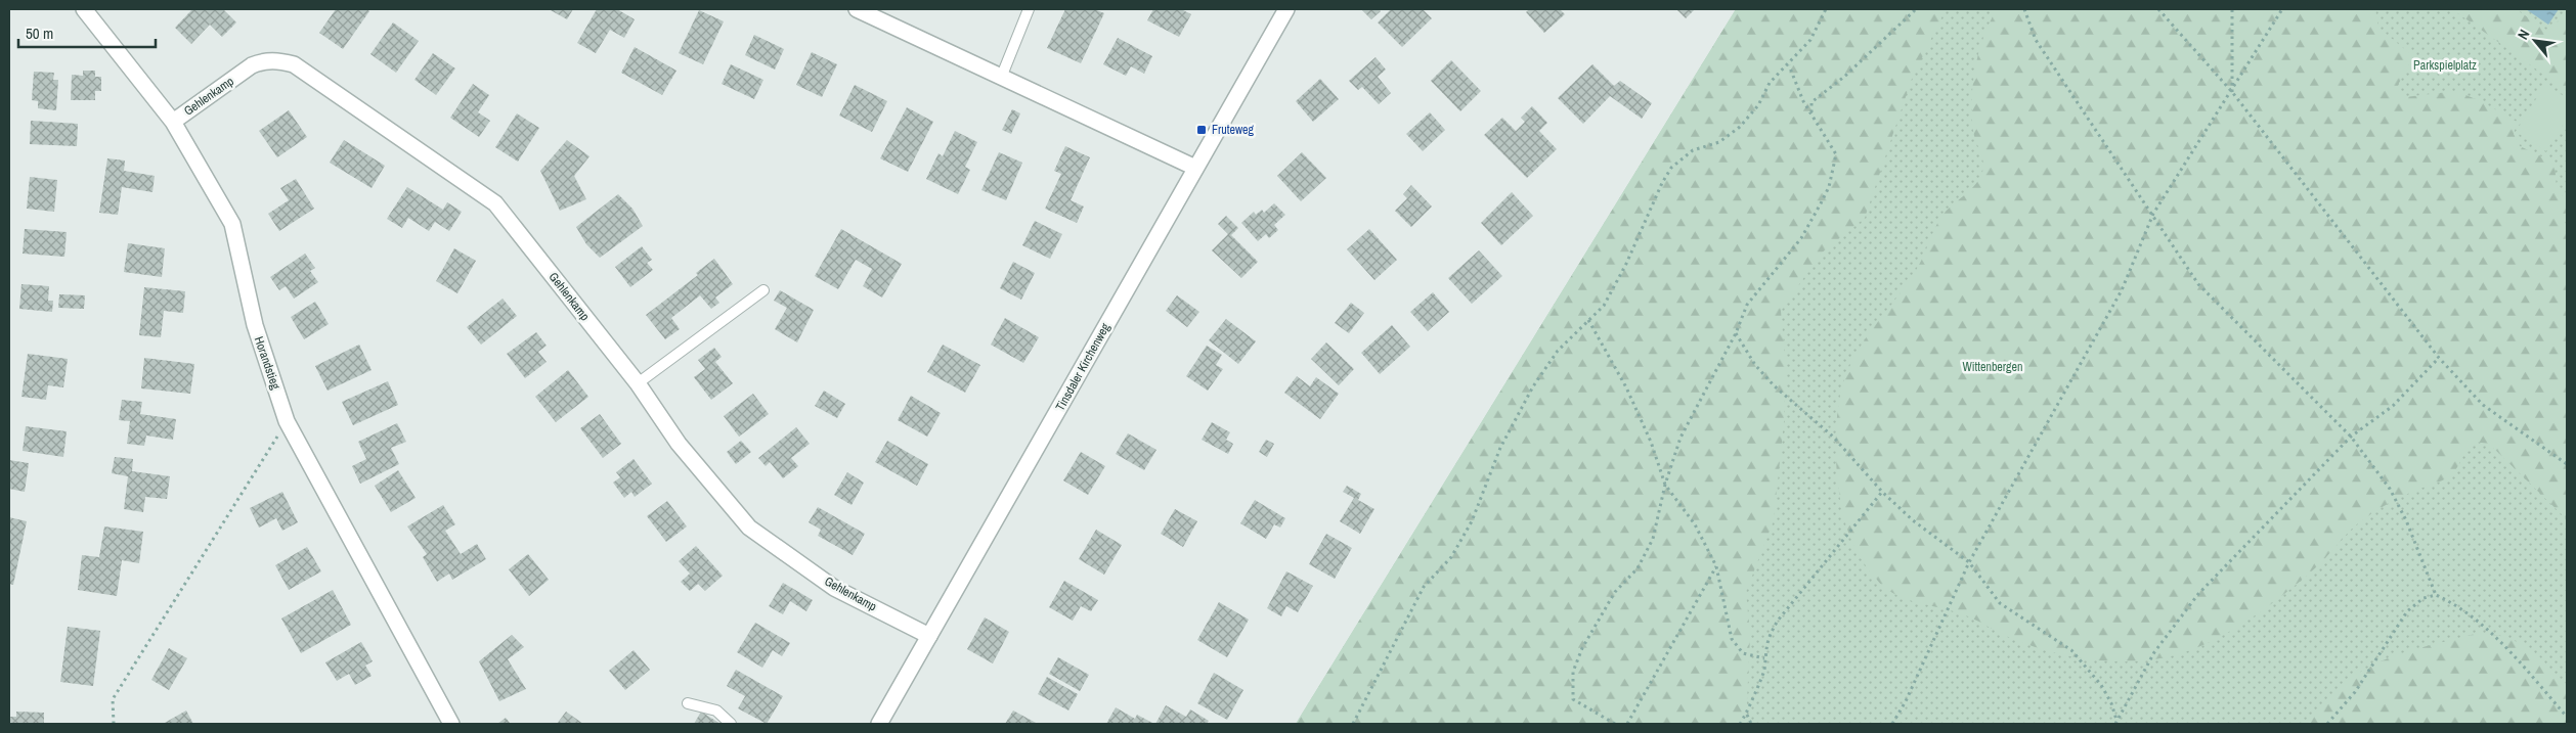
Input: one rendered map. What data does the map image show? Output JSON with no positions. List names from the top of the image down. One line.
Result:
{"streets":{"street":["Gehlenkamp","Horandstieg","Tinsdaler Kirchenweg"]},"crossings":[["Gehlenkamp","Horandstieg"],["Gehlenkamp","Tinsdaler Kirchenweg"]],"parks":["Parkspielplatz","Wittenbergen"],"places":{"transit":["Fruteweg"]},"scale_bar":"50 m","north":"top left"}
